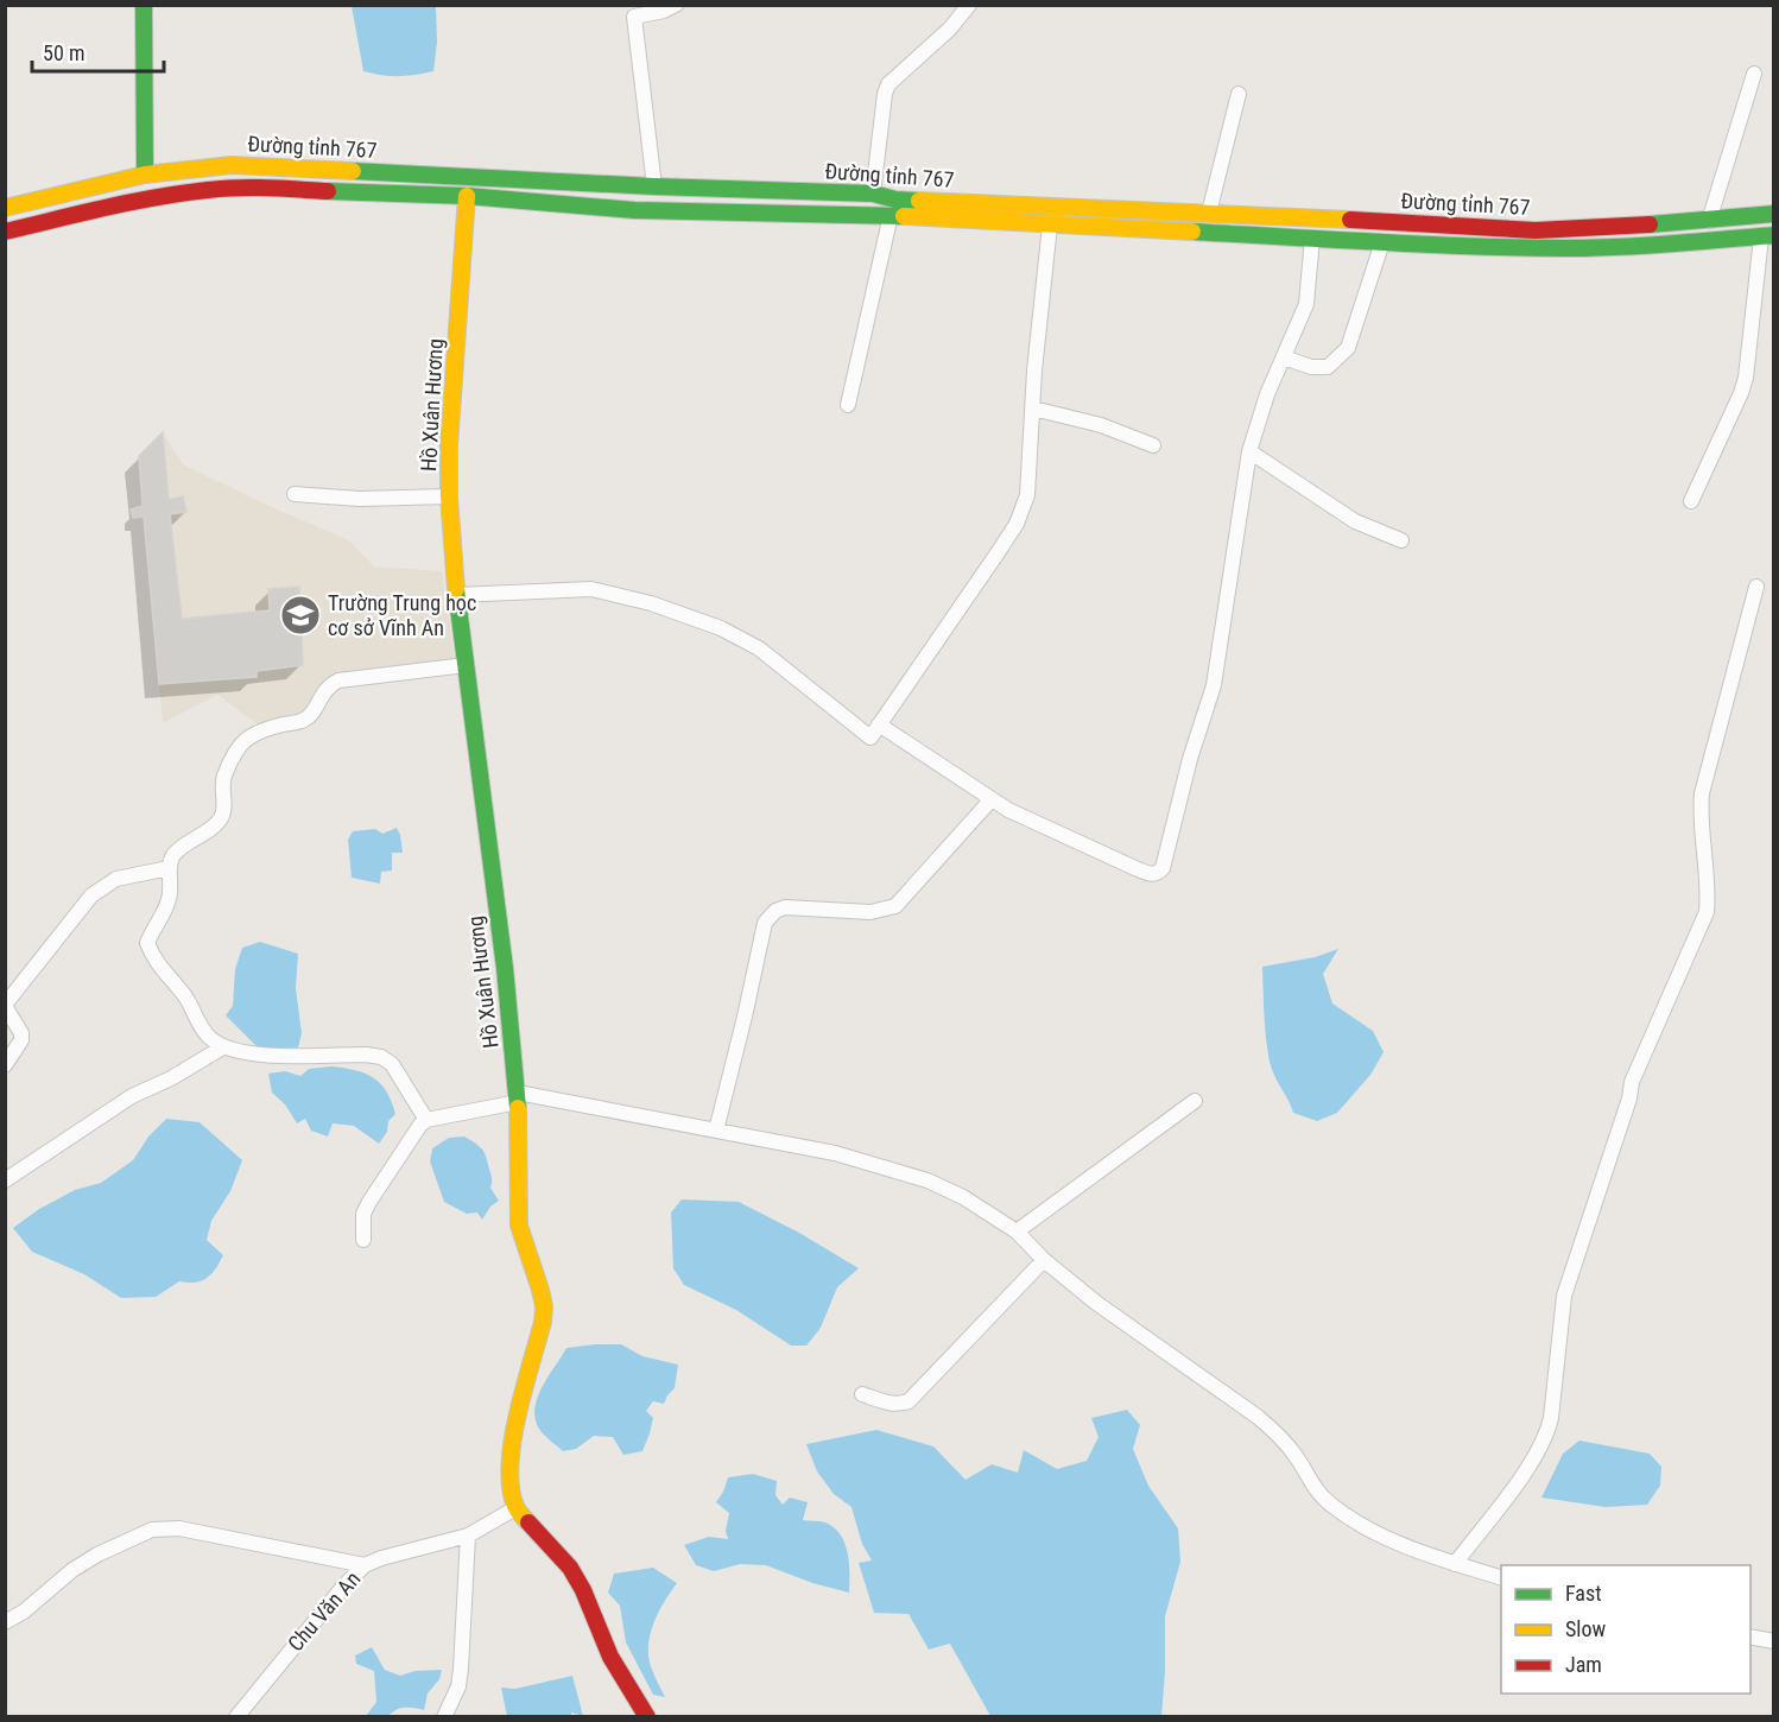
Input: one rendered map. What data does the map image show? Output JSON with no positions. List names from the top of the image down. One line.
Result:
{"streets":{"main road":["Đường tỉnh 767","Hồ Xuân Hương"],"street":["Chu Văn An"]},"crossings":[["Đường tỉnh 767","Hồ Xuân Hương"],["Hồ Xuân Hương","Chu Văn An"]],"places":{"school or university":["Trường Trung học cơ sở Vĩnh An"]},"legend":["Fast","Slow","Jam"],"scale_bar":"50 m"}
